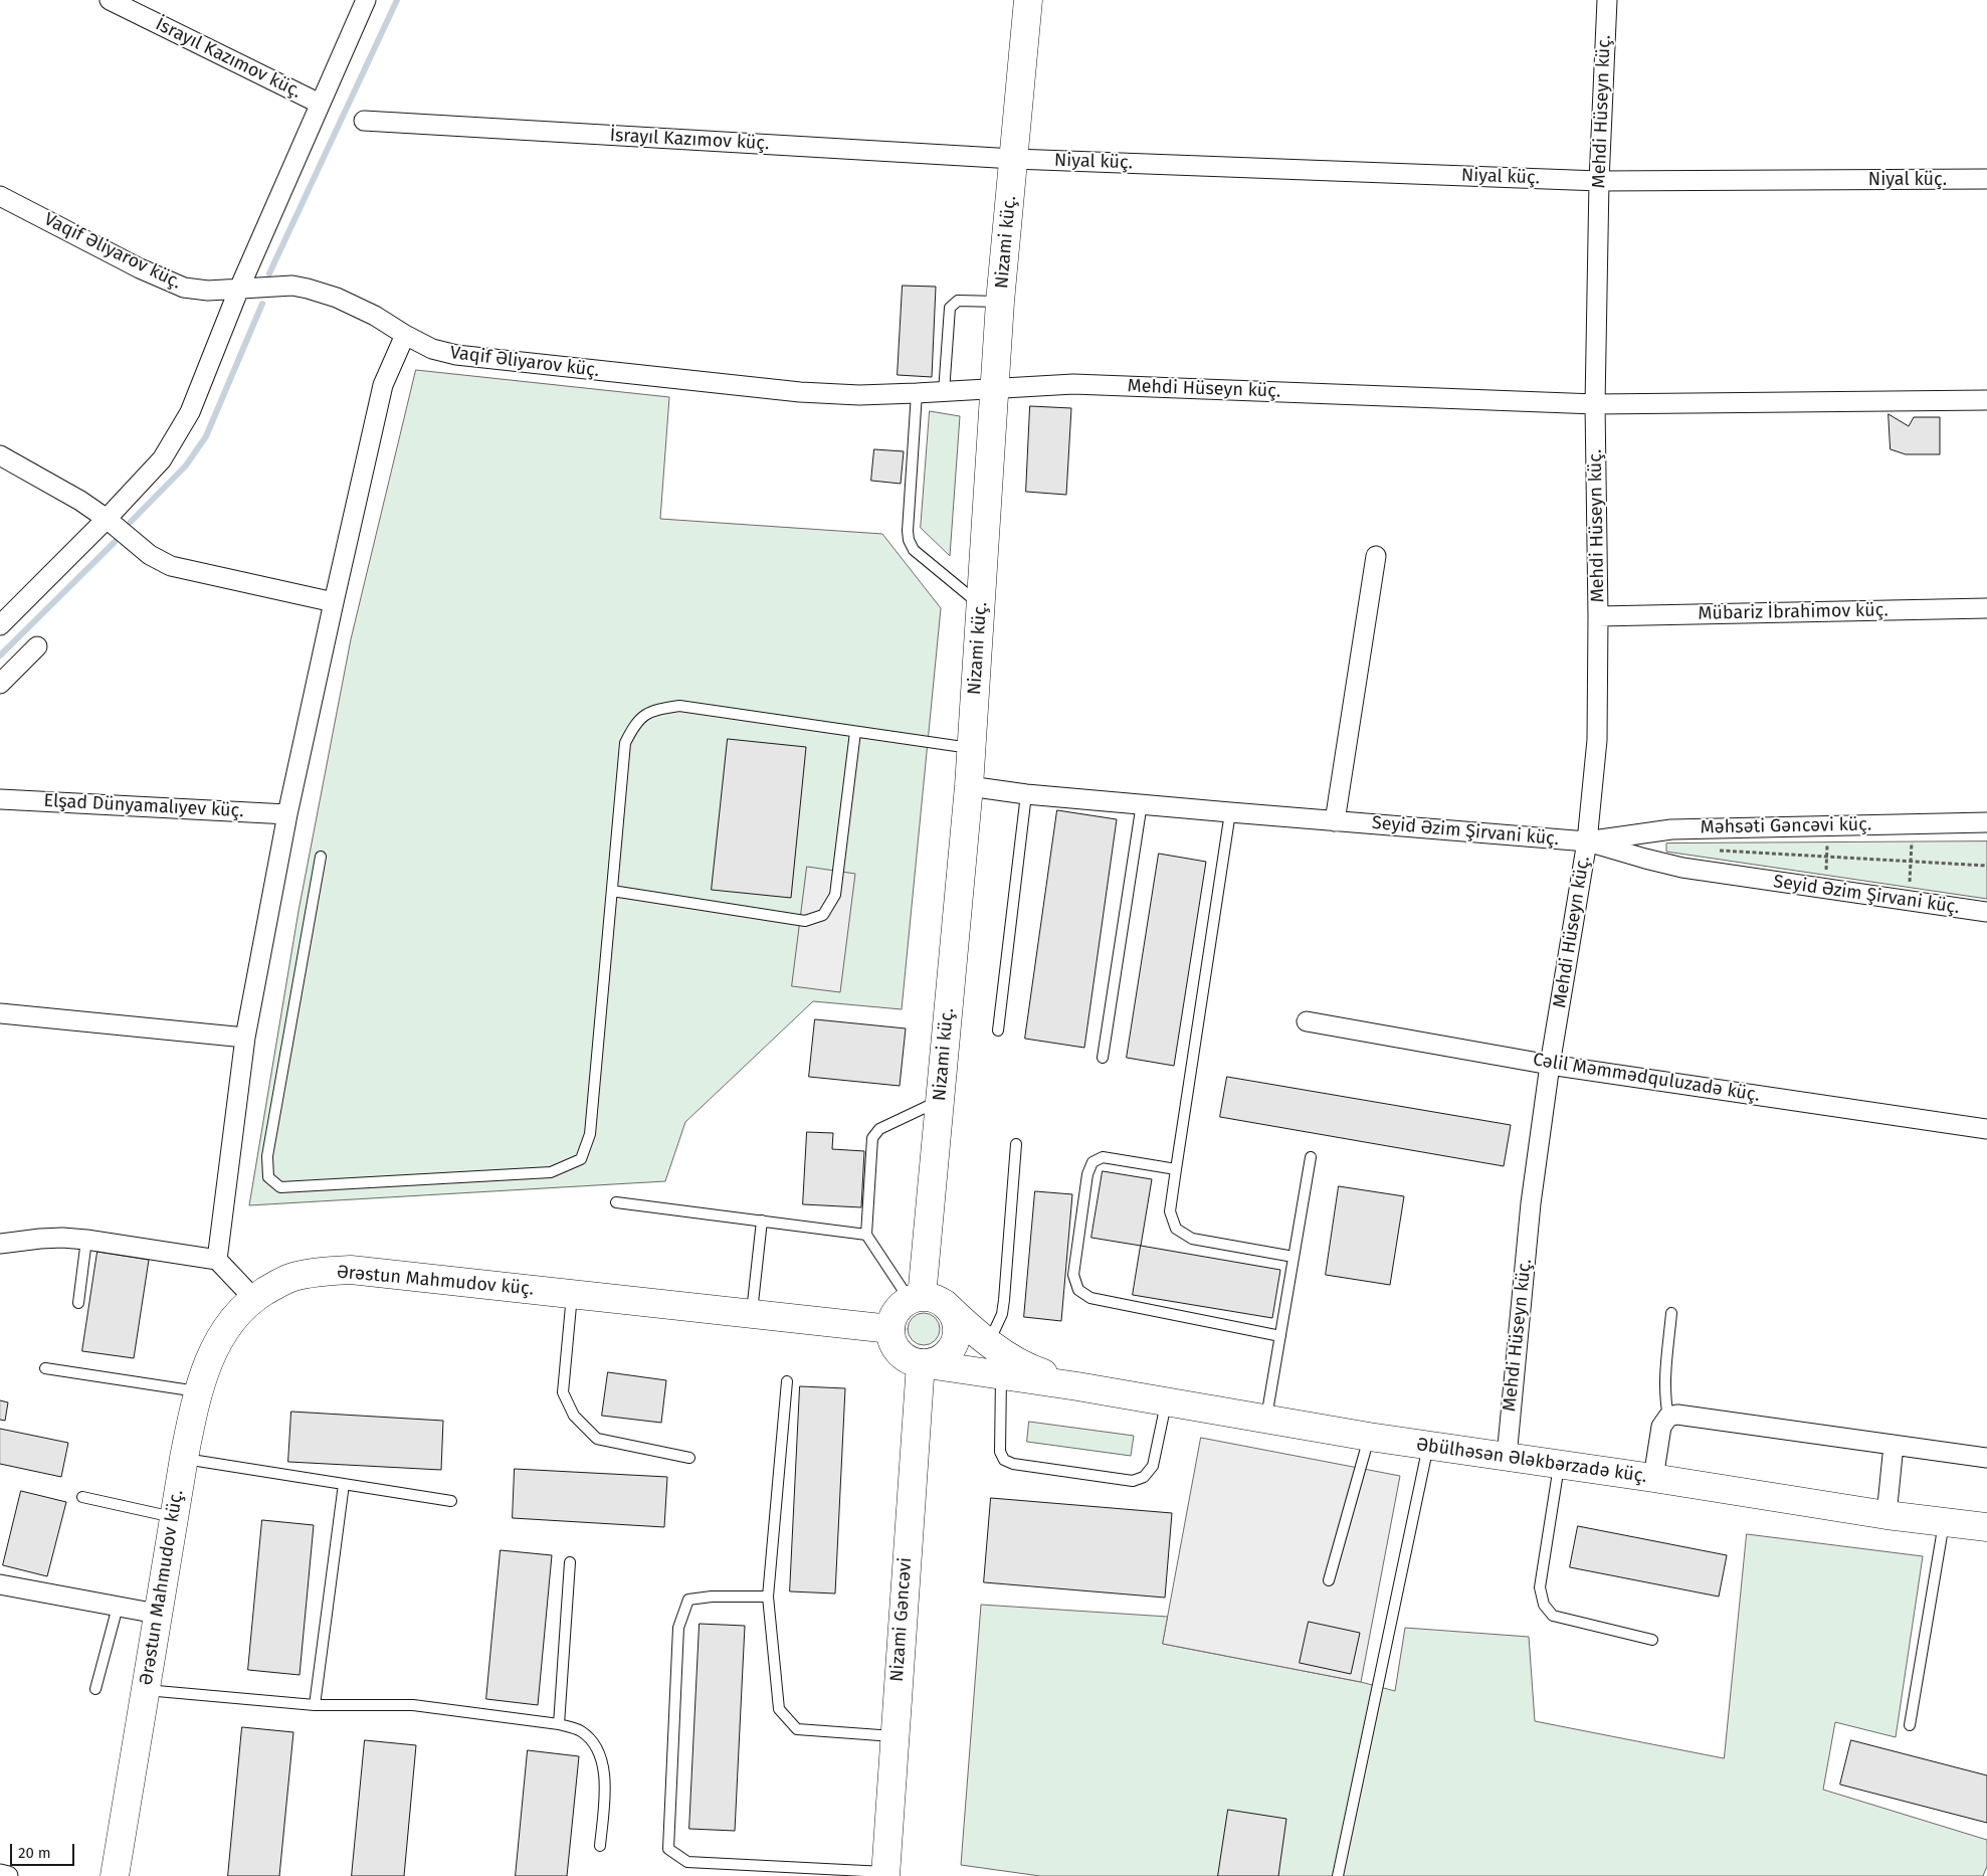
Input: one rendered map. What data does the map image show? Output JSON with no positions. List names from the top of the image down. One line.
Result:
{"streets":{"main road":["Nizami küç.","Ərəstun Mahmudov küç.","Əbülhəsən Ələkbərzadə küç.","Nizami Gəncəvi"],"street":["İsrayıl Kazımov küç.","Mehdi Hüseyn küç.","Niyal küç.","Vaqif Əliyarov küç.","Mübariz İbrahimov küç.","Elşad Dünyamalıyev küç.","Məhsəti Gəncəvi küç.","Seyid Əzim Şirvani küç.","Cəlil Məmmədquluzadə küç."]},"crossings":[["İsrayıl Kazımov küç.","Niyal küç."],["İsrayıl Kazımov küç.","Nizami küç."],["Mehdi Hüseyn küç.","Niyal küç."],["Mehdi Hüseyn küç.","Nizami küç."],["Mehdi Hüseyn küç.","Vaqif Əliyarov küç."],["Mehdi Hüseyn küç.","Mübariz İbrahimov küç."],["Mehdi Hüseyn küç.","Məhsəti Gəncəvi küç."],["Mehdi Hüseyn küç.","Seyid Əzim Şirvani küç."],["Mehdi Hüseyn küç.","Cəlil Məmmədquluzadə küç."],["Mehdi Hüseyn küç.","Əbülhəsən Ələkbərzadə küç."],["Niyal küç.","Nizami küç."],["Nizami küç.","Vaqif Əliyarov küç."],["Nizami küç.","Seyid Əzim Şirvani küç."],["Məhsəti Gəncəvi küç.","Seyid Əzim Şirvani küç."]],"scale_bar":"20 m"}
